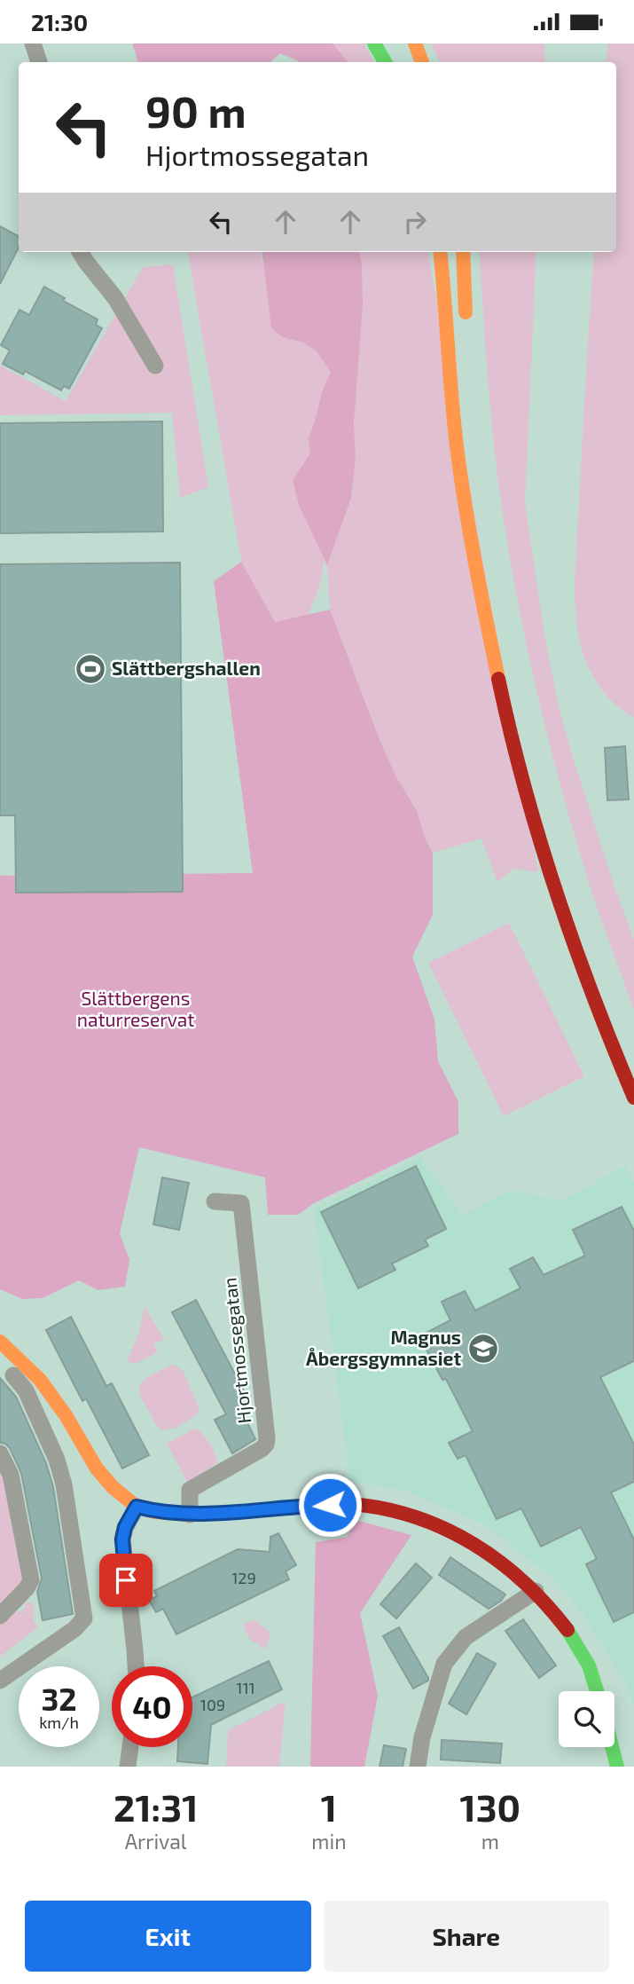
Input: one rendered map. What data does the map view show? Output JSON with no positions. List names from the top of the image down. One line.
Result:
{"streets":{"street":["Hjortmossegatan"]},"parks":["Slättbergens naturreservat"],"places":{"sports":["Slättbergshallen"],"school or university":["Magnus Åbergsgymnasiet"]},"house_numbers":["129","111","109"],"page":{"status":"21:30","turn":["90 m","Hjortmossegatan"],"speed":"32 km/h","limit":"40","eta":["21:31","Arrival","1","min","130","m"],"buttons":["Exit","Share"]}}
